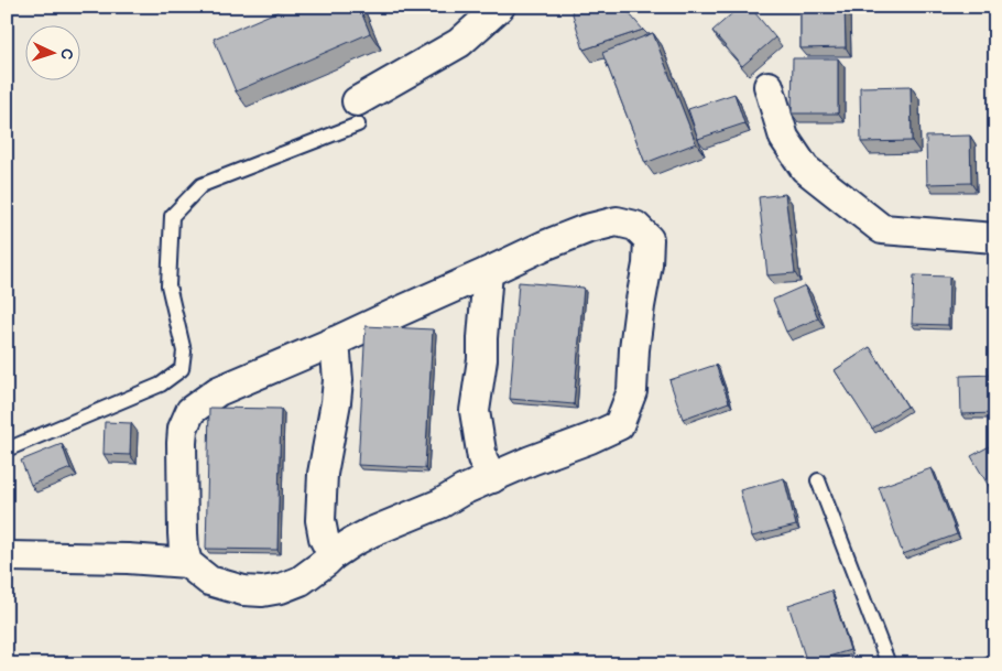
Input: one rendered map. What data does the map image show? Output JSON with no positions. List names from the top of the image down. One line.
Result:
{"north":"right"}
